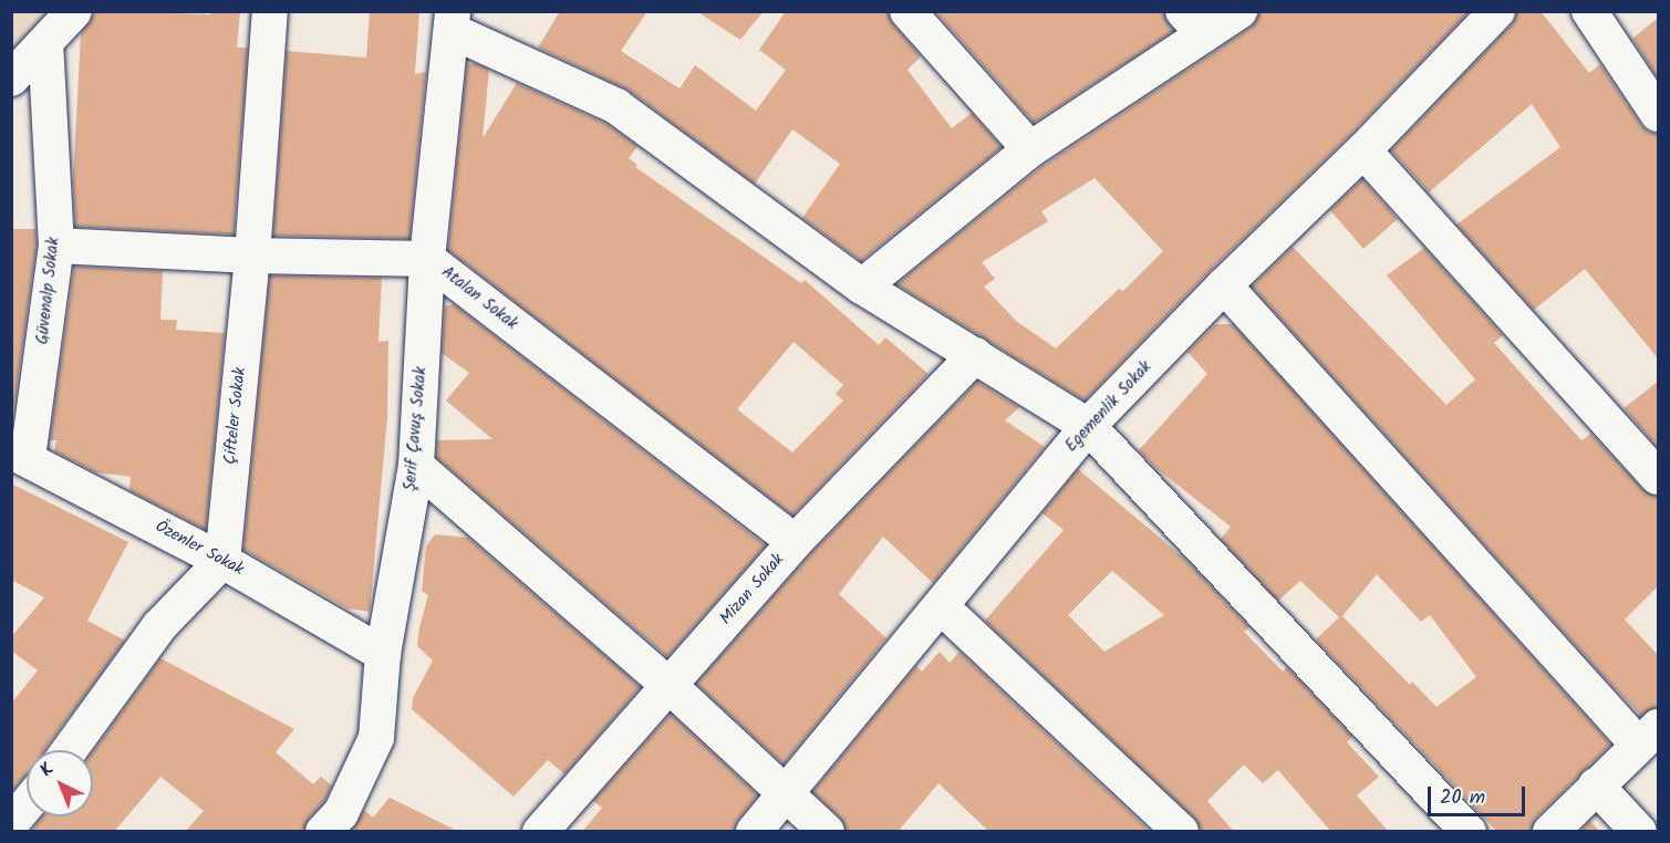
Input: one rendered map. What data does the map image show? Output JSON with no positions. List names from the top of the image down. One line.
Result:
{"streets":{"street":["Güvenalp Sokak","Atalan Sokak","Egemenlik Sokak","Çifteler Sokak","Şerif Çavuş Sokak","Özenler Sokak","Mizan Sokak"]},"crossings":[["Güvenalp Sokak","Atalan Sokak"],["Güvenalp Sokak","Özenler Sokak"],["Atalan Sokak","Çifteler Sokak"],["Atalan Sokak","Şerif Çavuş Sokak"],["Atalan Sokak","Mizan Sokak"],["Çifteler Sokak","Özenler Sokak"],["Şerif Çavuş Sokak","Özenler Sokak"]],"scale_bar":"20 m","north":"top left"}
